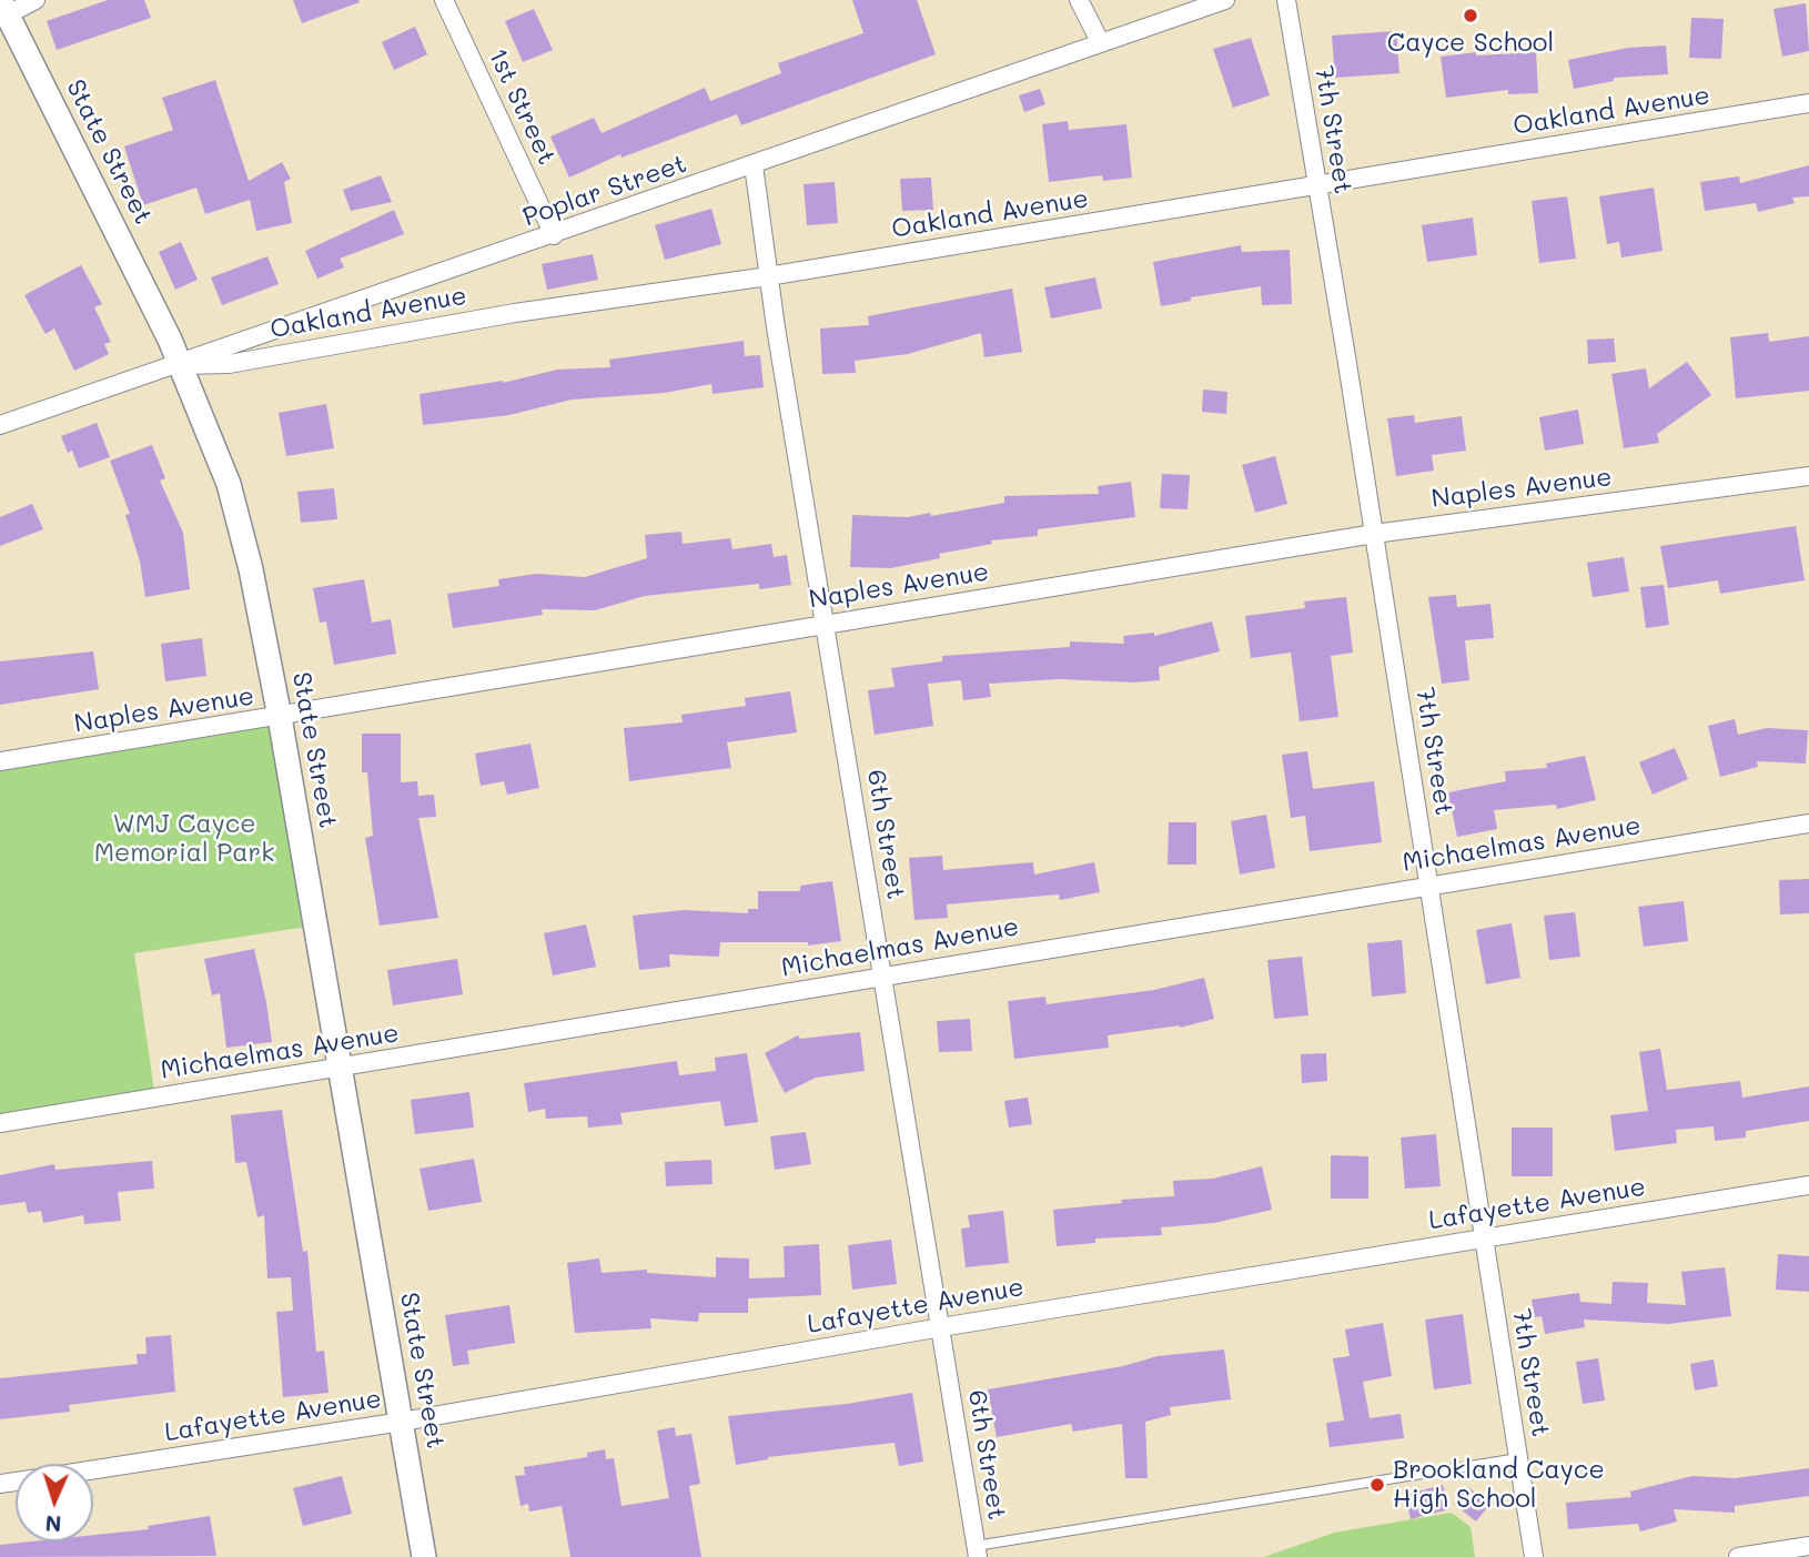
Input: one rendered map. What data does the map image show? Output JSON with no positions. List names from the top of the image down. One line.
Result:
{"streets":{"main road":["State Street"],"street":["1st Street","Oakland Avenue","7th Street","Poplar Street","Naples Avenue","6th Street","Michaelmas Avenue","Lafayette Avenue"]},"crossings":[["1st Street","Poplar Street"],["Oakland Avenue","7th Street"],["Oakland Avenue","State Street"],["Oakland Avenue","Poplar Street"],["Oakland Avenue","6th Street"],["7th Street","Naples Avenue"],["7th Street","Michaelmas Avenue"],["7th Street","Lafayette Avenue"],["State Street","Poplar Street"],["State Street","Naples Avenue"],["State Street","Michaelmas Avenue"],["State Street","Lafayette Avenue"],["Poplar Street","6th Street"],["Naples Avenue","6th Street"],["6th Street","Michaelmas Avenue"],["6th Street","Lafayette Avenue"]],"parks":["WMJ Cayce Memorial Park"],"places":["Cayce School","Brookland Cayce High School"],"north":"bottom"}
